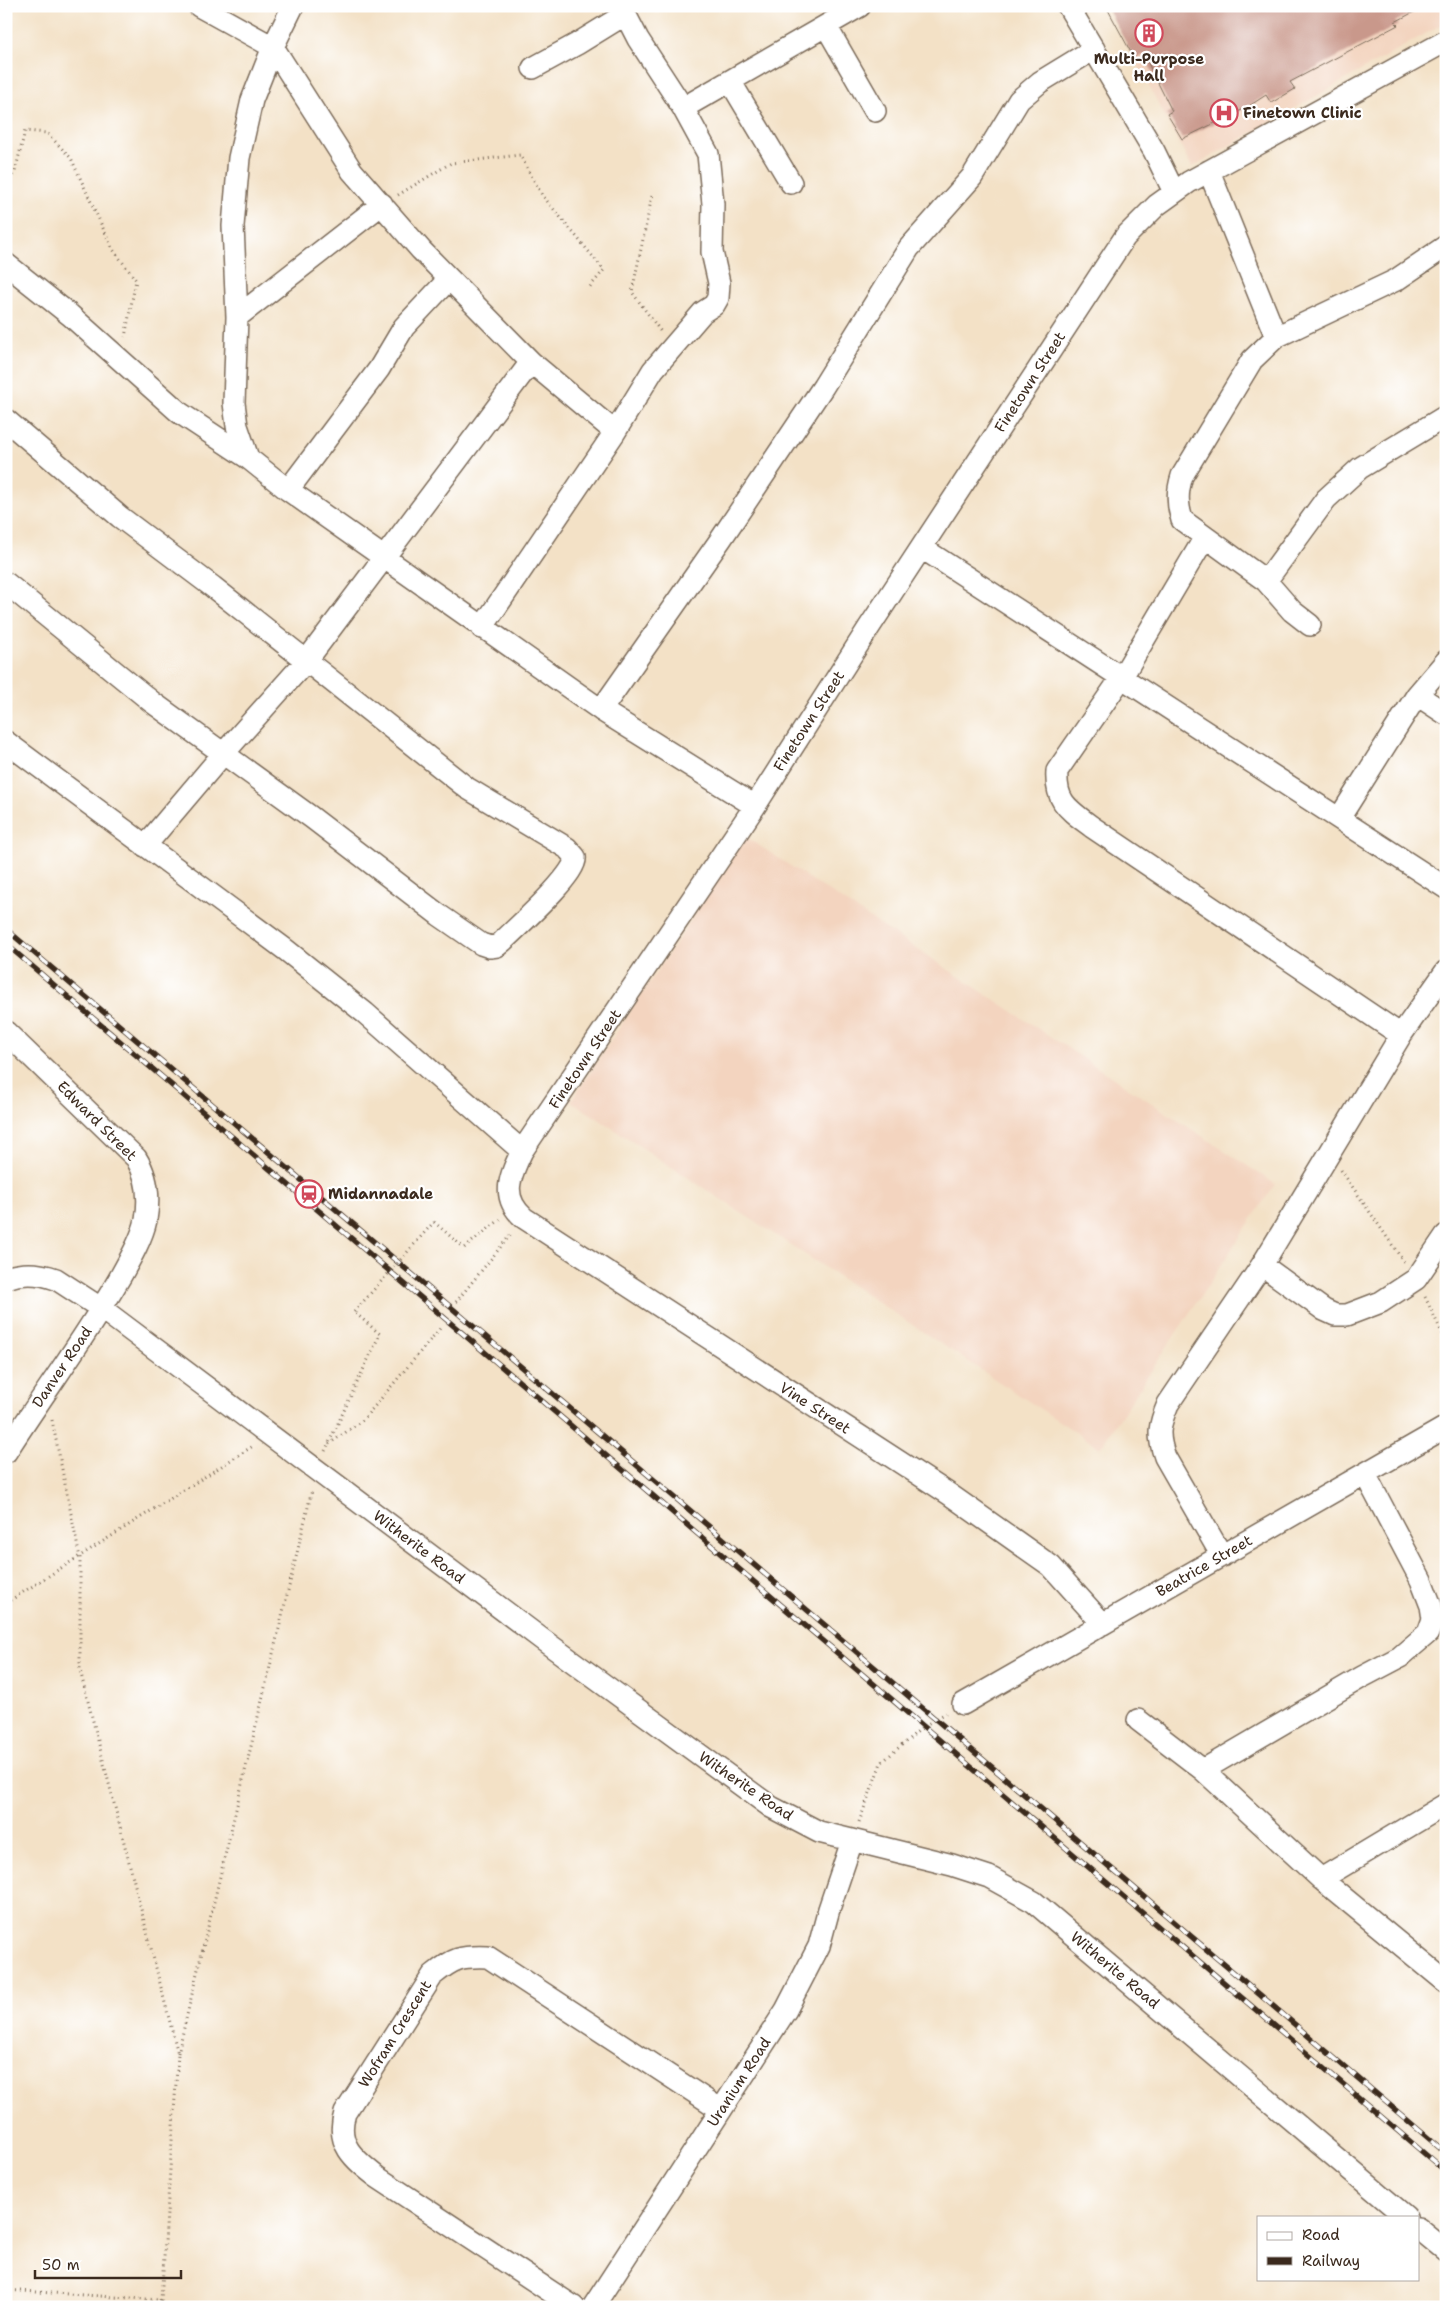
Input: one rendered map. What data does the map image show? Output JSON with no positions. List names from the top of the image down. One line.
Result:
{"streets":{"street":["Finetown Street","Edward Street","Danver Road","Vine Street","Witherite Road","Beatrice Street","Wofram Crescent","Uranium Road"]},"crossings":[["Finetown Street","Vine Street"],["Edward Street","Danver Road"],["Edward Street","Witherite Road"],["Danver Road","Witherite Road"],["Vine Street","Beatrice Street"],["Witherite Road","Uranium Road"],["Wofram Crescent","Uranium Road"]],"places":{"building":["Multi-Purpose Hall"],"hospital":["Finetown Clinic"],"station":["Midannadale"]},"legend":["Road","Railway"],"scale_bar":"50 m"}
